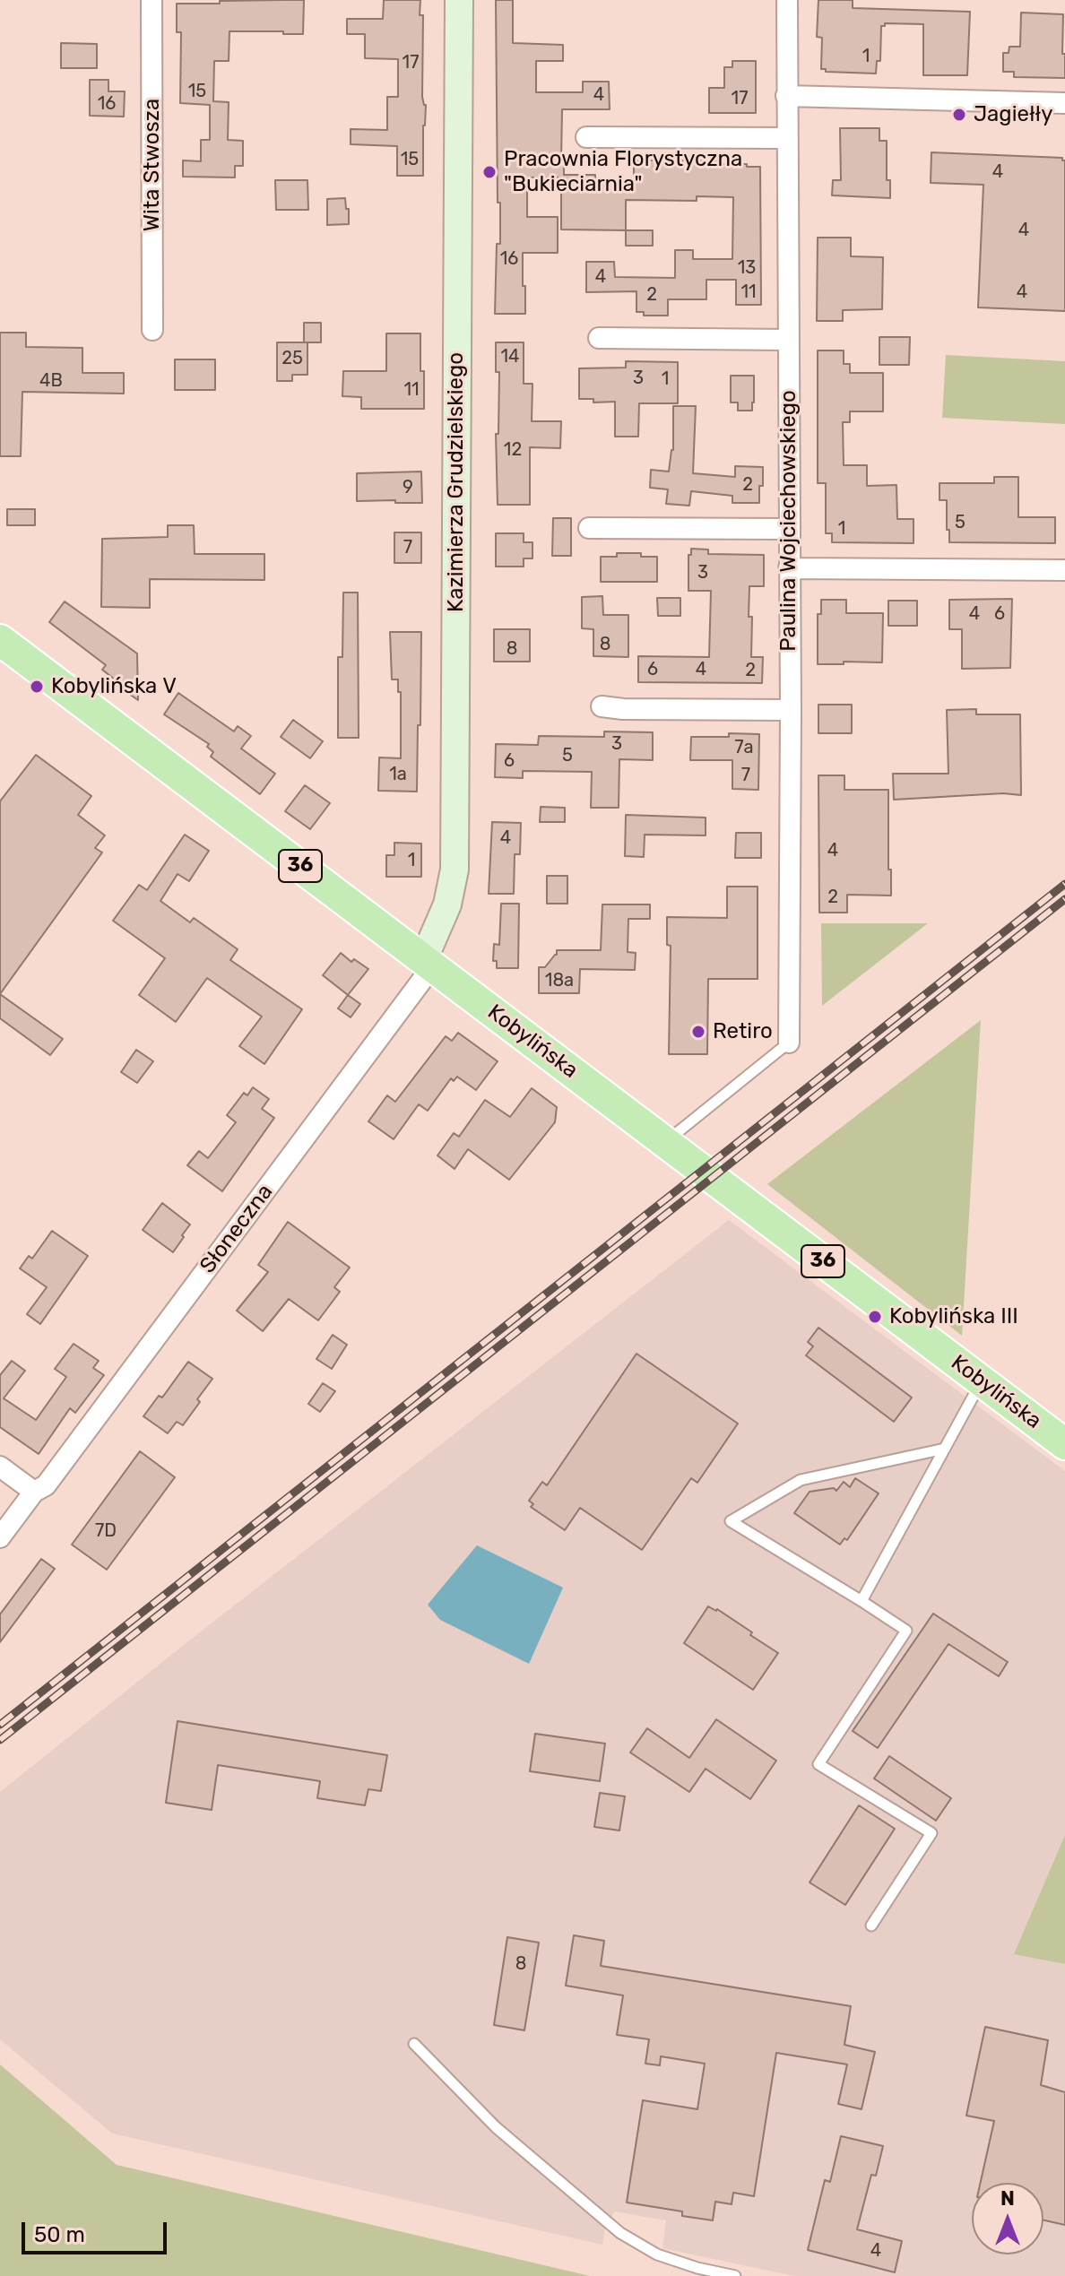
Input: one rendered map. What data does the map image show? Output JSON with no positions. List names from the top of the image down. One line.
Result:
{"streets":{"main road":["36","Kobylińska"],"street":["Wita Stwosza","Kazimierza Grudzielskiego","Paulina Wojciechowskiego","Słoneczna"]},"crossings":[["Kazimierza Grudzielskiego","Kobylińska"],["Kazimierza Grudzielskiego","Słoneczna"],["Kobylińska","Słoneczna"]],"places":["Jagiełły","Pracownia Florystyczna \"Bukieciarnia\"","Kobylińska V","Retiro","Kobylińska III"],"house_numbers":["1","17","15","4","17","16","15","4","4","16","13","4","11","4","2","14","25","3","1","4B","11","12","2","9","5","1","7","3","4","6","8","8","6","4","2","3","7a","5","6","1a","7","4","4","1","2","18a","7D","8","4"],"scale_bar":"50 m","north":"top"}
